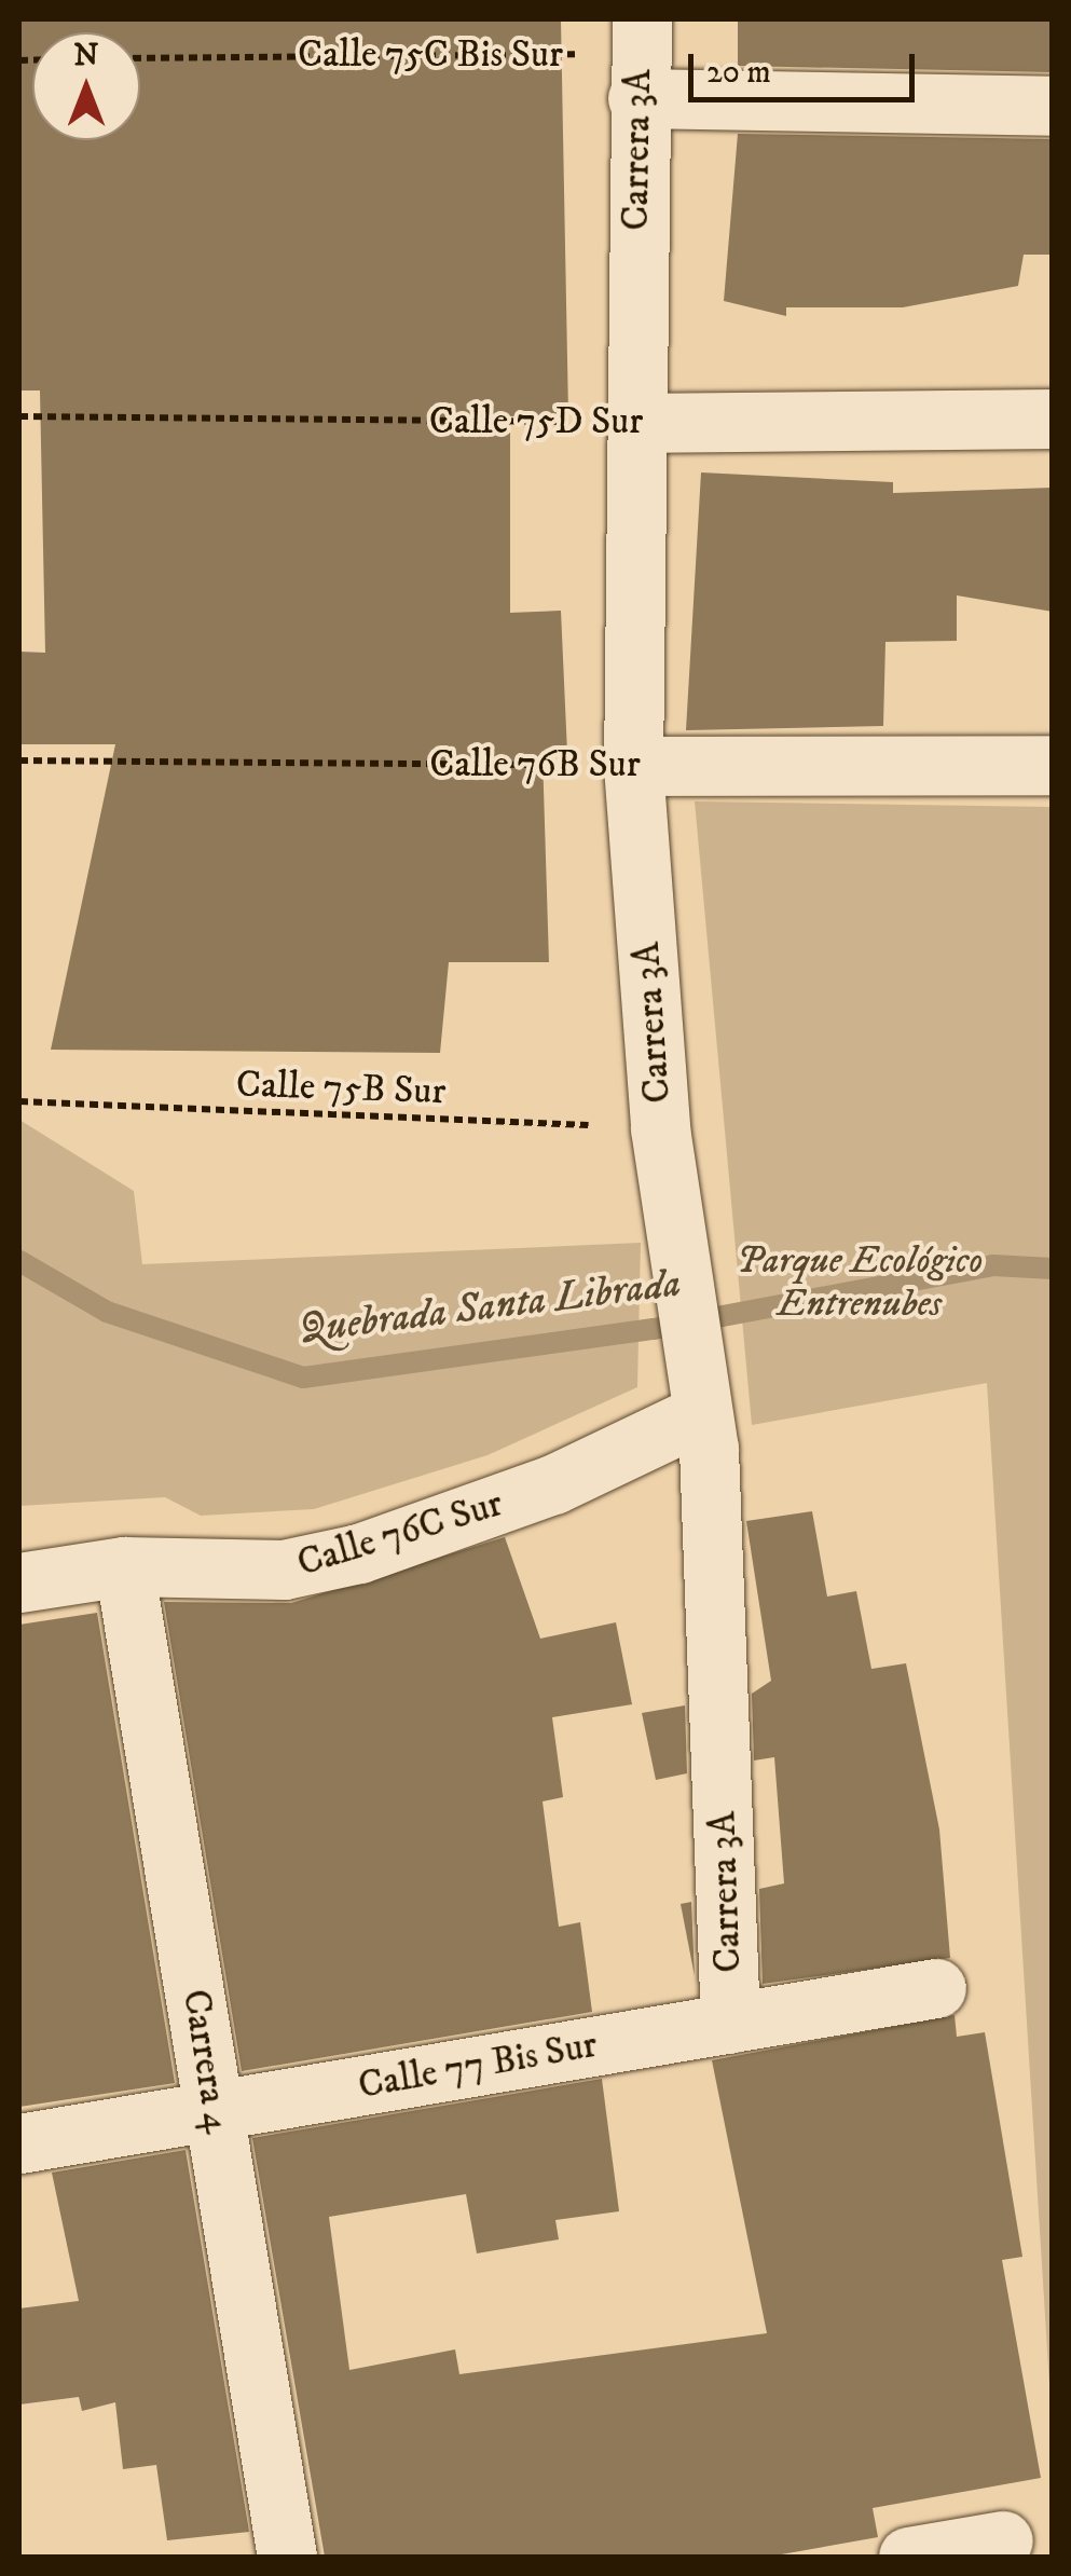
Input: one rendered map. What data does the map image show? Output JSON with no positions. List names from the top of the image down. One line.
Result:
{"streets":{"street":["Carrera 3A","Calle 75D Sur","Calle 76B Sur","Calle 76C Sur","Carrera 4","Calle 77 Bis Sur"],"path":["Calle 75C Bis Sur","Calle 75B Sur"]},"crossings":[["Calle 75C Bis Sur","Carrera 3A"],["Carrera 3A","Calle 75D Sur"],["Carrera 3A","Calle 76B Sur"],["Carrera 3A","Calle 75B Sur"],["Carrera 3A","Calle 76C Sur"],["Carrera 3A","Calle 77 Bis Sur"],["Calle 76C Sur","Carrera 4"],["Carrera 4","Calle 77 Bis Sur"]],"water":["Quebrada Santa Librada"],"parks":["Parque Ecológico Entrenubes"],"scale_bar":"20 m","north":"top"}
